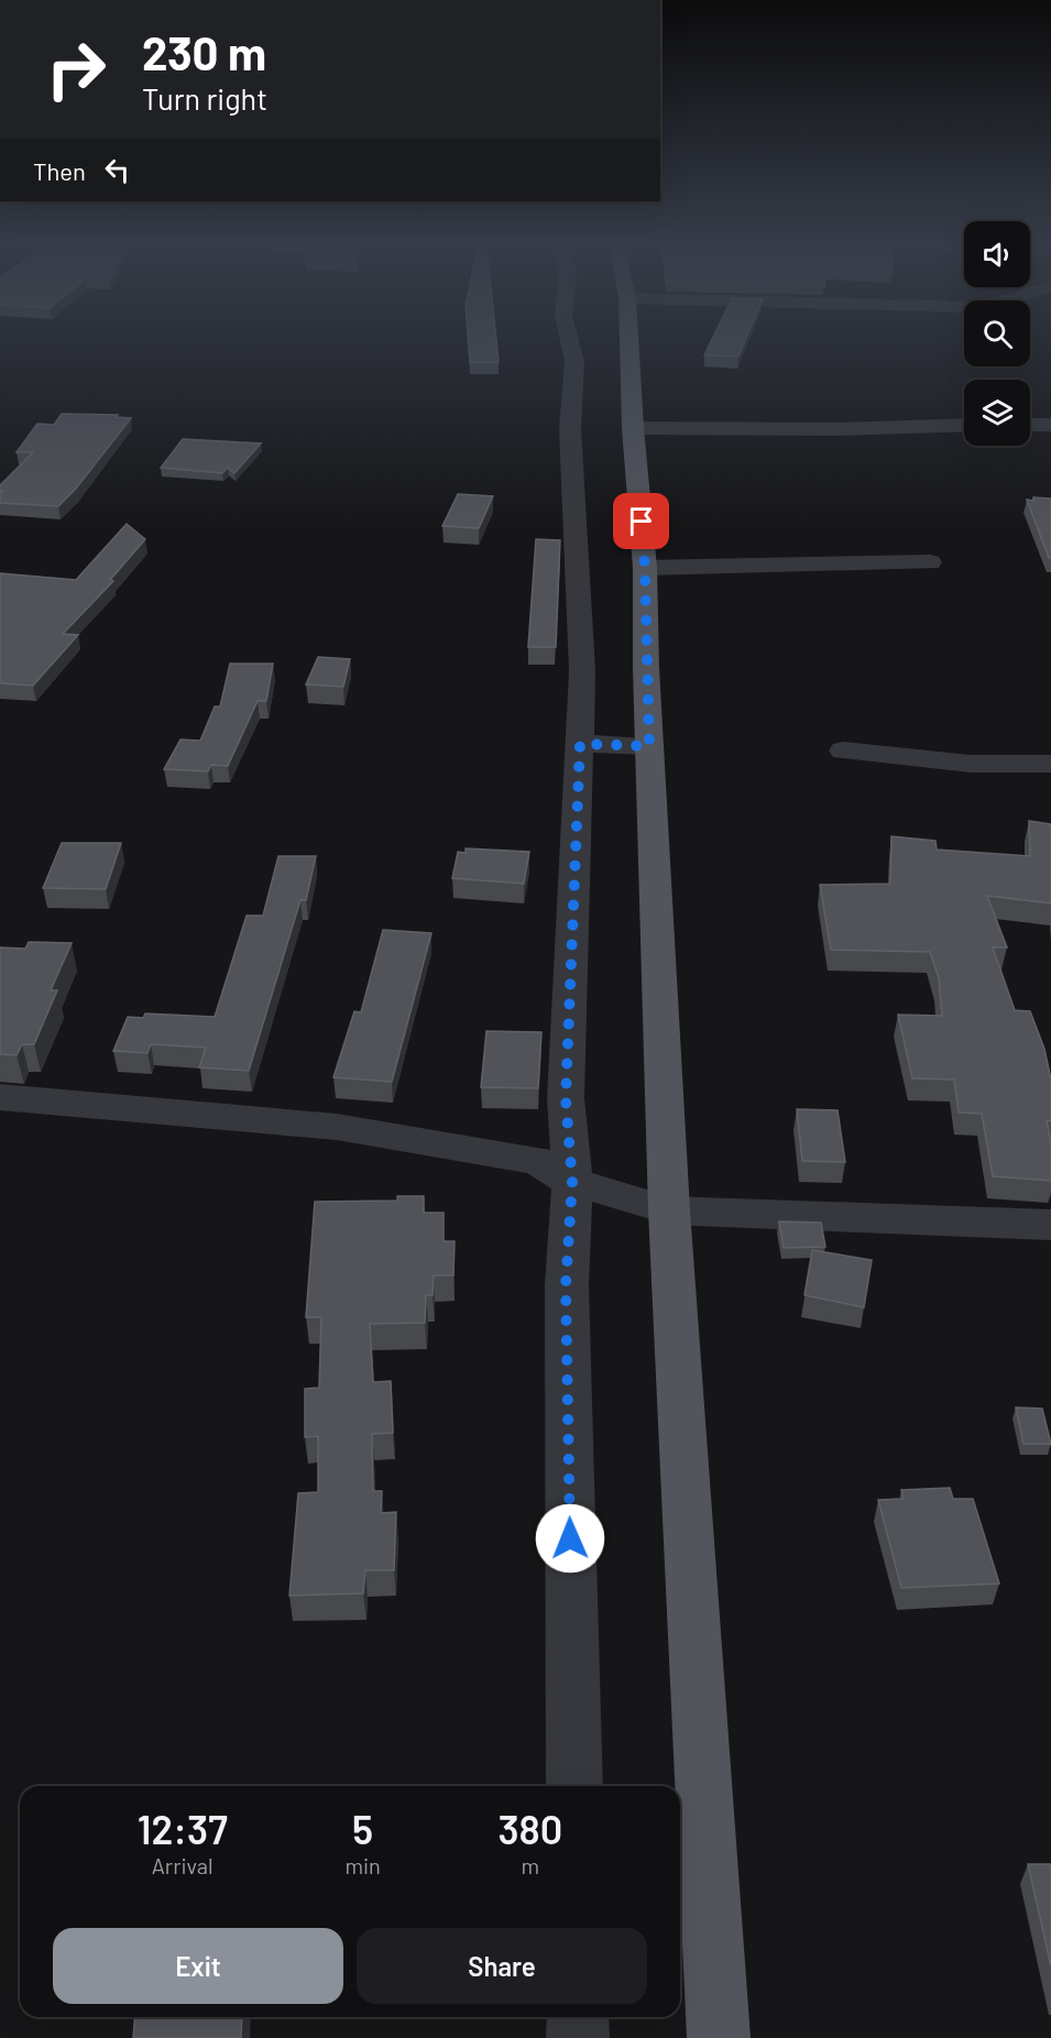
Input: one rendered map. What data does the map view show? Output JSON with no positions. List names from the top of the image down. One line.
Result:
{"page":{"turn":["230 m","Turn right"],"then":"Then","eta":["12:37","Arrival","5","min","380","m"],"buttons":["Exit","Share"]}}
